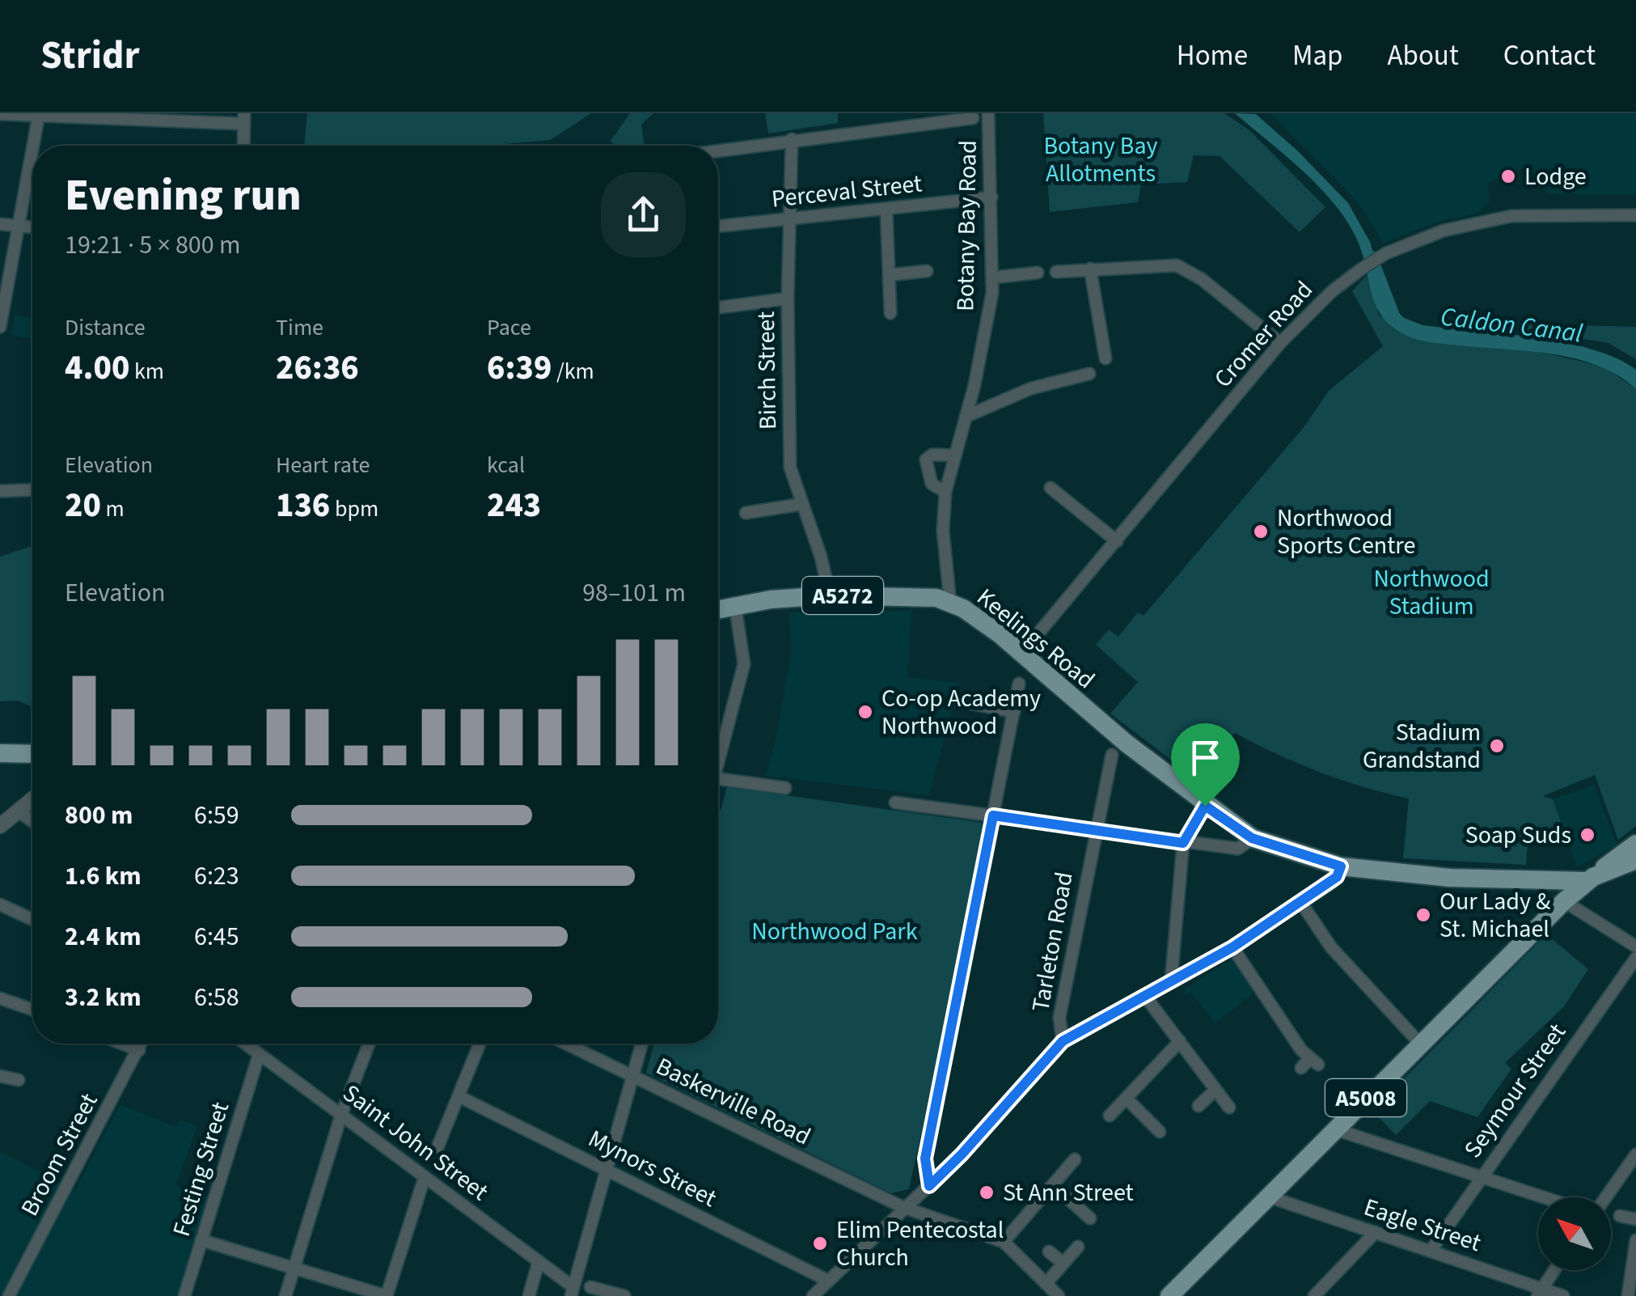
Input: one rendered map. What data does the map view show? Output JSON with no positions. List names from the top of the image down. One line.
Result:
{"streets":{"main road":["A5272","Keelings Road","A5008"],"street":["Perceval Street","Botany Bay Road","Cromer Road","Birch Street","Tarleton Road","Seymour Street","Baskerville Road","Saint John Street","Broom Street","Mynors Street","Festing Street","Eagle Street"]},"crossings":[["Perceval Street","Botany Bay Road"],["Perceval Street","Birch Street"],["Botany Bay Road","Keelings Road"],["Cromer Road","Keelings Road"],["Birch Street","Keelings Road"],["Keelings Road","A5008"],["Seymour Street","Eagle Street"],["A5008","Eagle Street"],["Saint John Street","Festing Street"]],"water":["Caldon Canal"],"parks":["Botany Bay Allotments","Northwood Stadium","Northwood Park"],"places":["Lodge","Northwood Sports Centre","Co-op Academy Northwood","Stadium Grandstand","Soap Suds","Our Lady & St. Michael","St Ann Street","Elim Pentecostal Church"],"north":"top left","page":{"header":"Stridr","nav":["Home","Map","About","Contact"],"heading":["Evening run","19:21 · 5 × 800 m"],"stats":[["Distance","4.00 km"],["Time","26:36"],["Pace","6:39 /km"],["Elevation","20 m"],["Heart rate","136 bpm"],["kcal","243"]],"chart":["Elevation","98–101 m"],"list":[{"name":"800 m","note":"6:59"},{"name":"1.6 km","note":"6:23"},{"name":"2.4 km","note":"6:45"},{"name":"3.2 km","note":"6:58"}]}}
